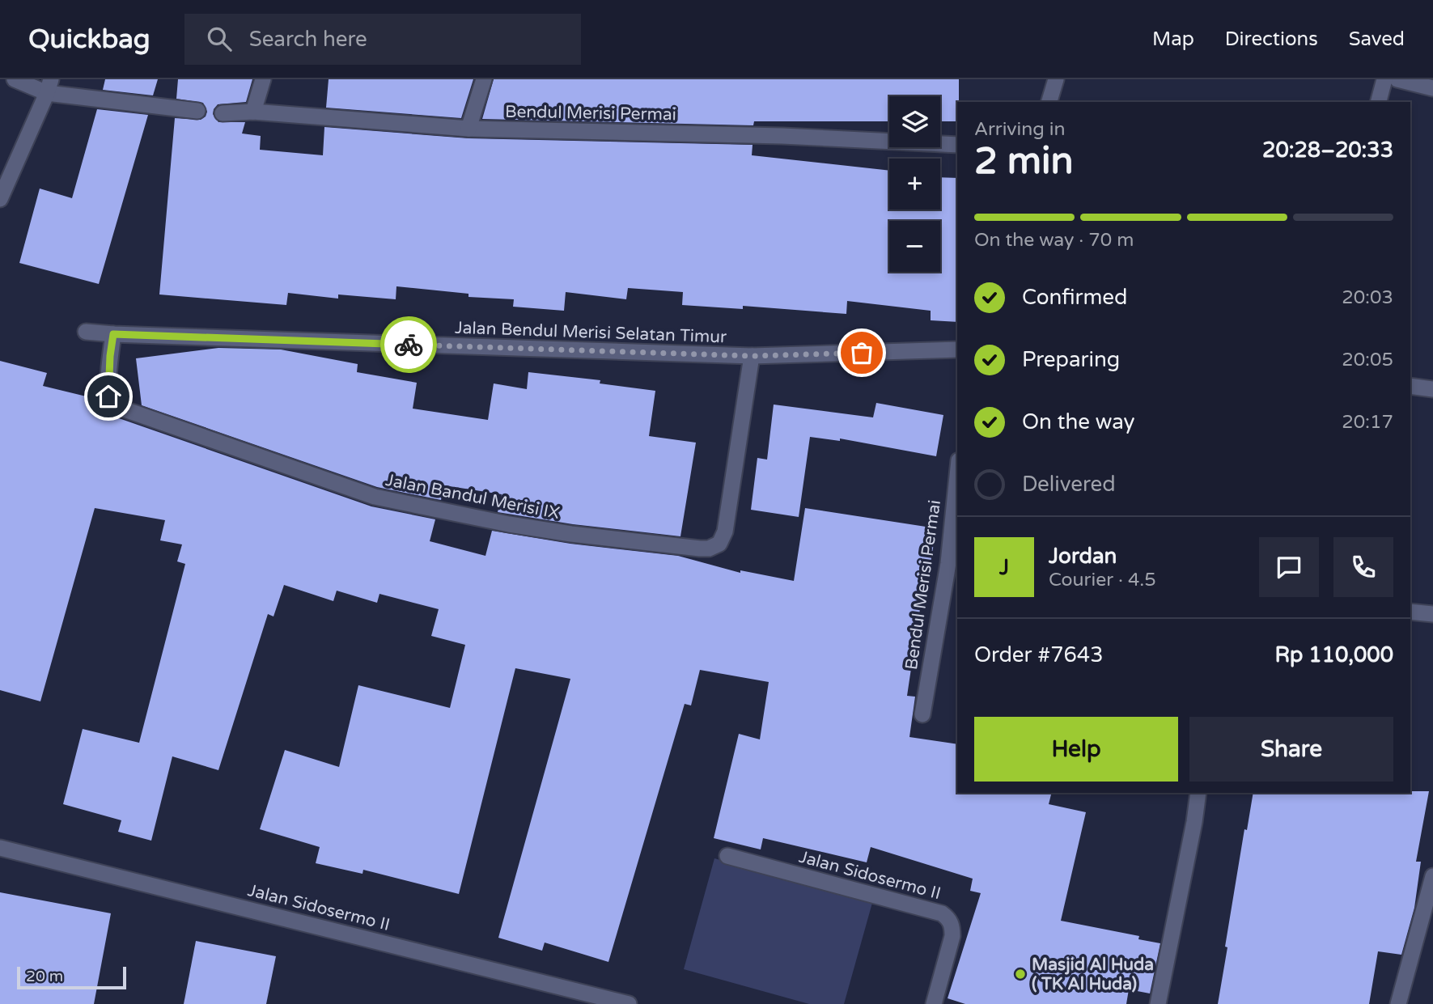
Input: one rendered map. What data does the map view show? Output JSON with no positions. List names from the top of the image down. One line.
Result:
{"streets":{"street":["Bendul Merisi Permai","Jalan Bendul Merisi Selatan Timur","Jalan Bandul Merisi IX","Jalan Sidosermo II"]},"crossings":[["Jalan Bendul Merisi Selatan Timur","Jalan Bandul Merisi IX"]],"places":["Masjid Al Huda ( TK Al Huda)"],"scale_bar":"20 m","page":{"header":"Quickbag","search":"Search here","nav":["Map","Directions","Saved"],"map_buttons":["+","−"],"heading":["2 min","Arriving in","20:28–20:33"],"panel":["Jordan","Courier · 4.5","Order #7643","Rp 110,000"],"bar":"On the way · 70 m","list":[["Confirmed","20:03"],["Preparing","20:05"],["On the way","20:17"],"Delivered"],"round":"J","buttons":["Help","Share"],"scale":"20 m"}}
